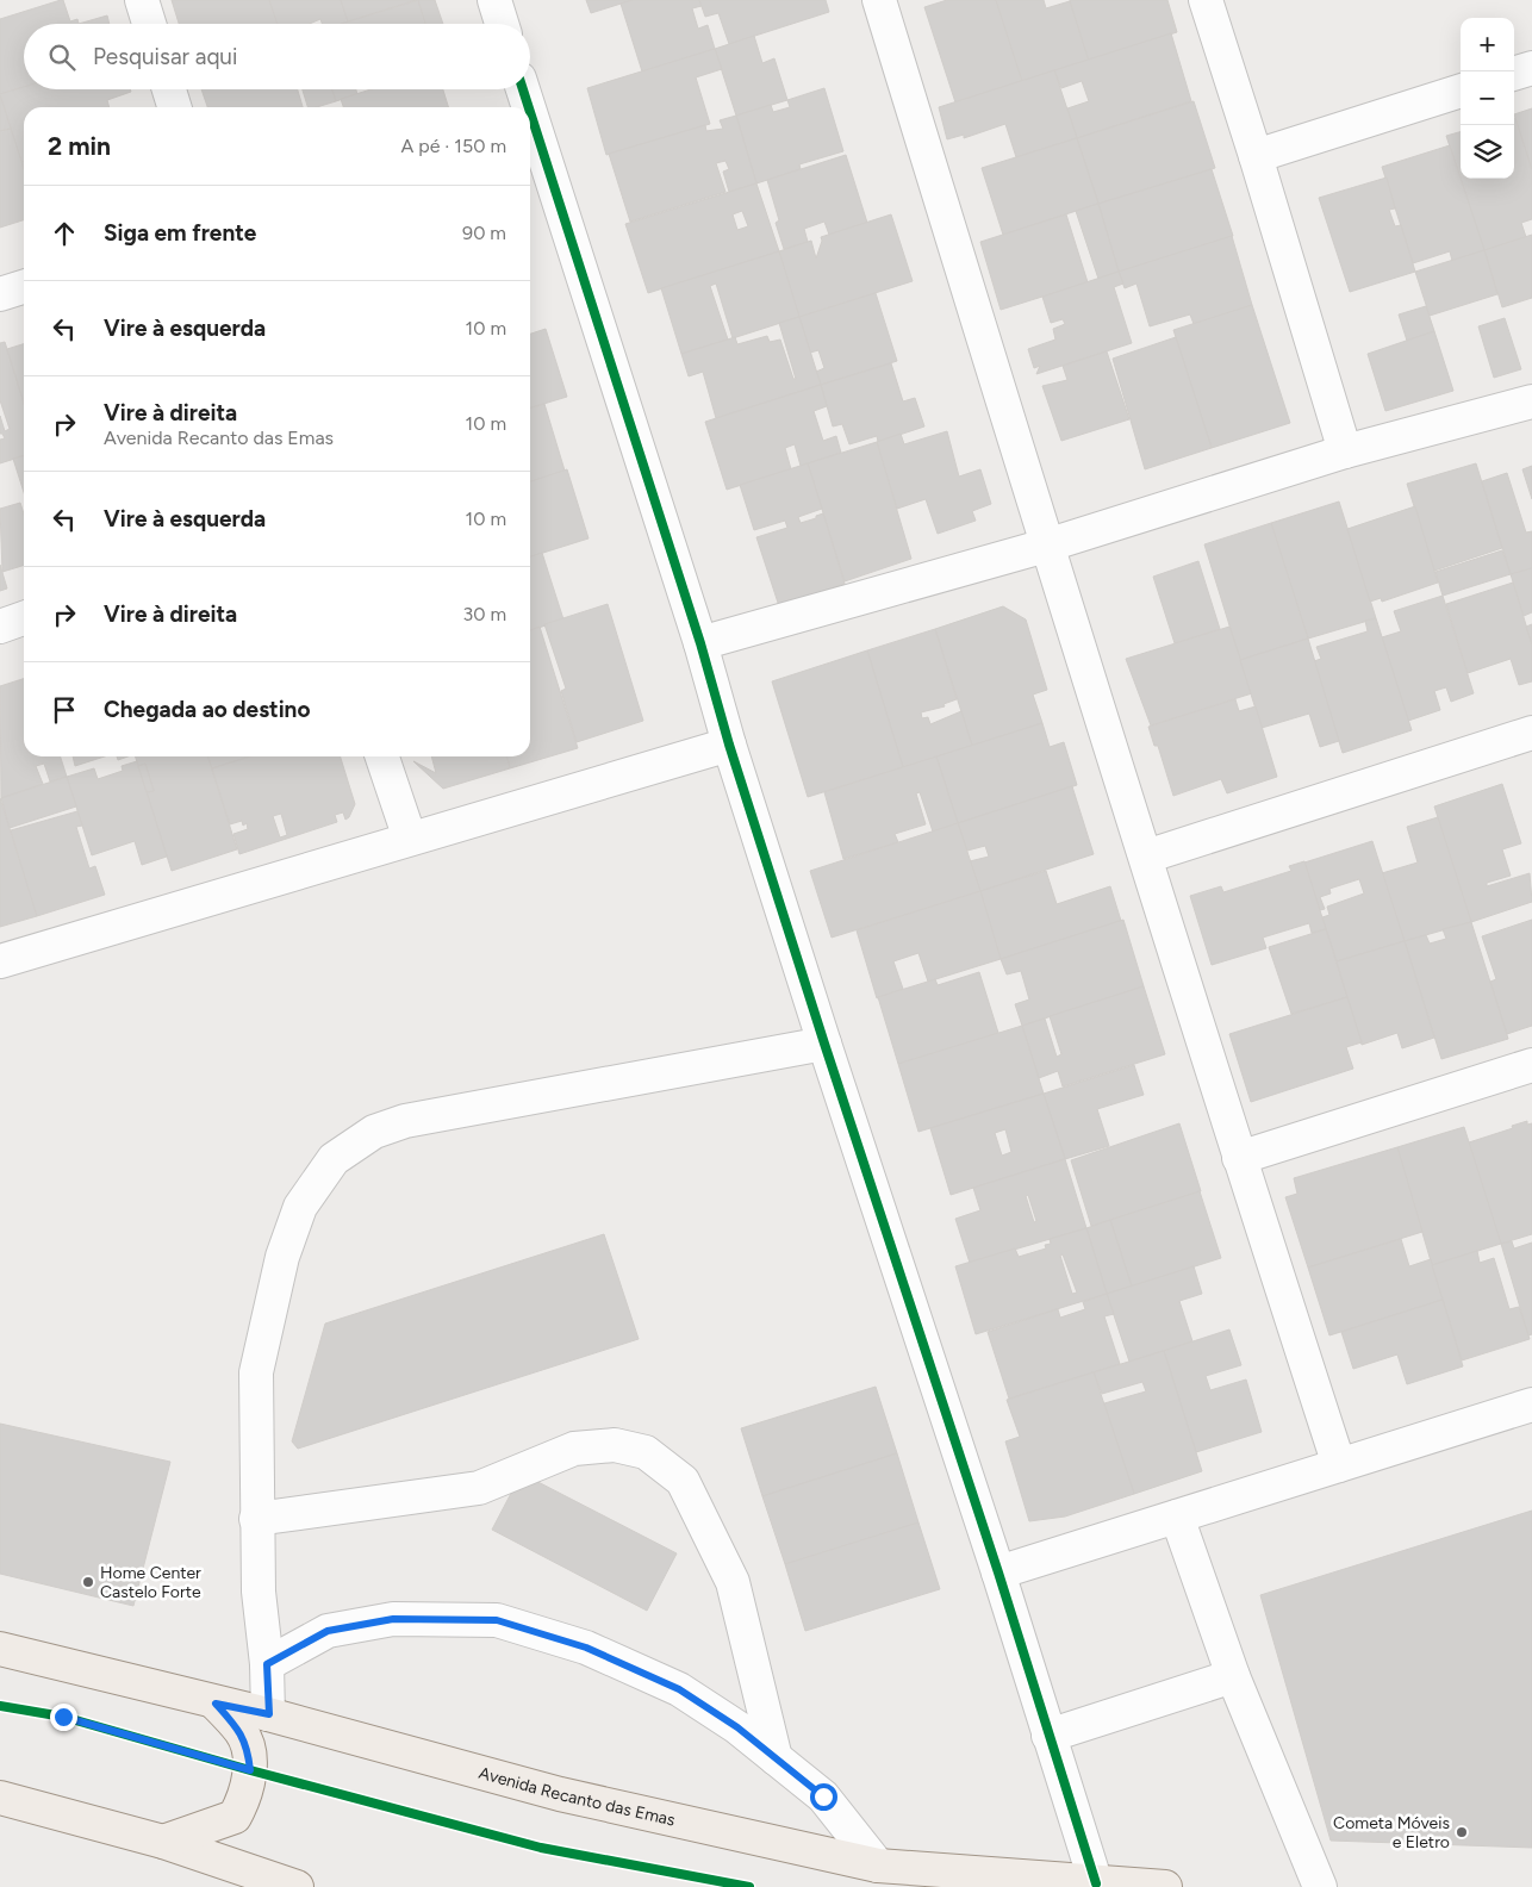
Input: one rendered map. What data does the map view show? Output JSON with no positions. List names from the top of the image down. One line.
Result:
{"streets":{"main road":["Avenida Recanto das Emas"]},"places":["Home Center Castelo Forte","Cometa Móveis e Eletro"],"page":{"map_buttons":["+","−"],"search":"Pesquisar aqui","heading":["2 min","A pé · 150 m"],"list":[["Siga em frente","90 m"],["Vire à esquerda","10 m"],["Vire à direita","Avenida Recanto das Emas","10 m"],["Vire à esquerda","10 m"],["Vire à direita","30 m"],"Chegada ao destino"]}}
